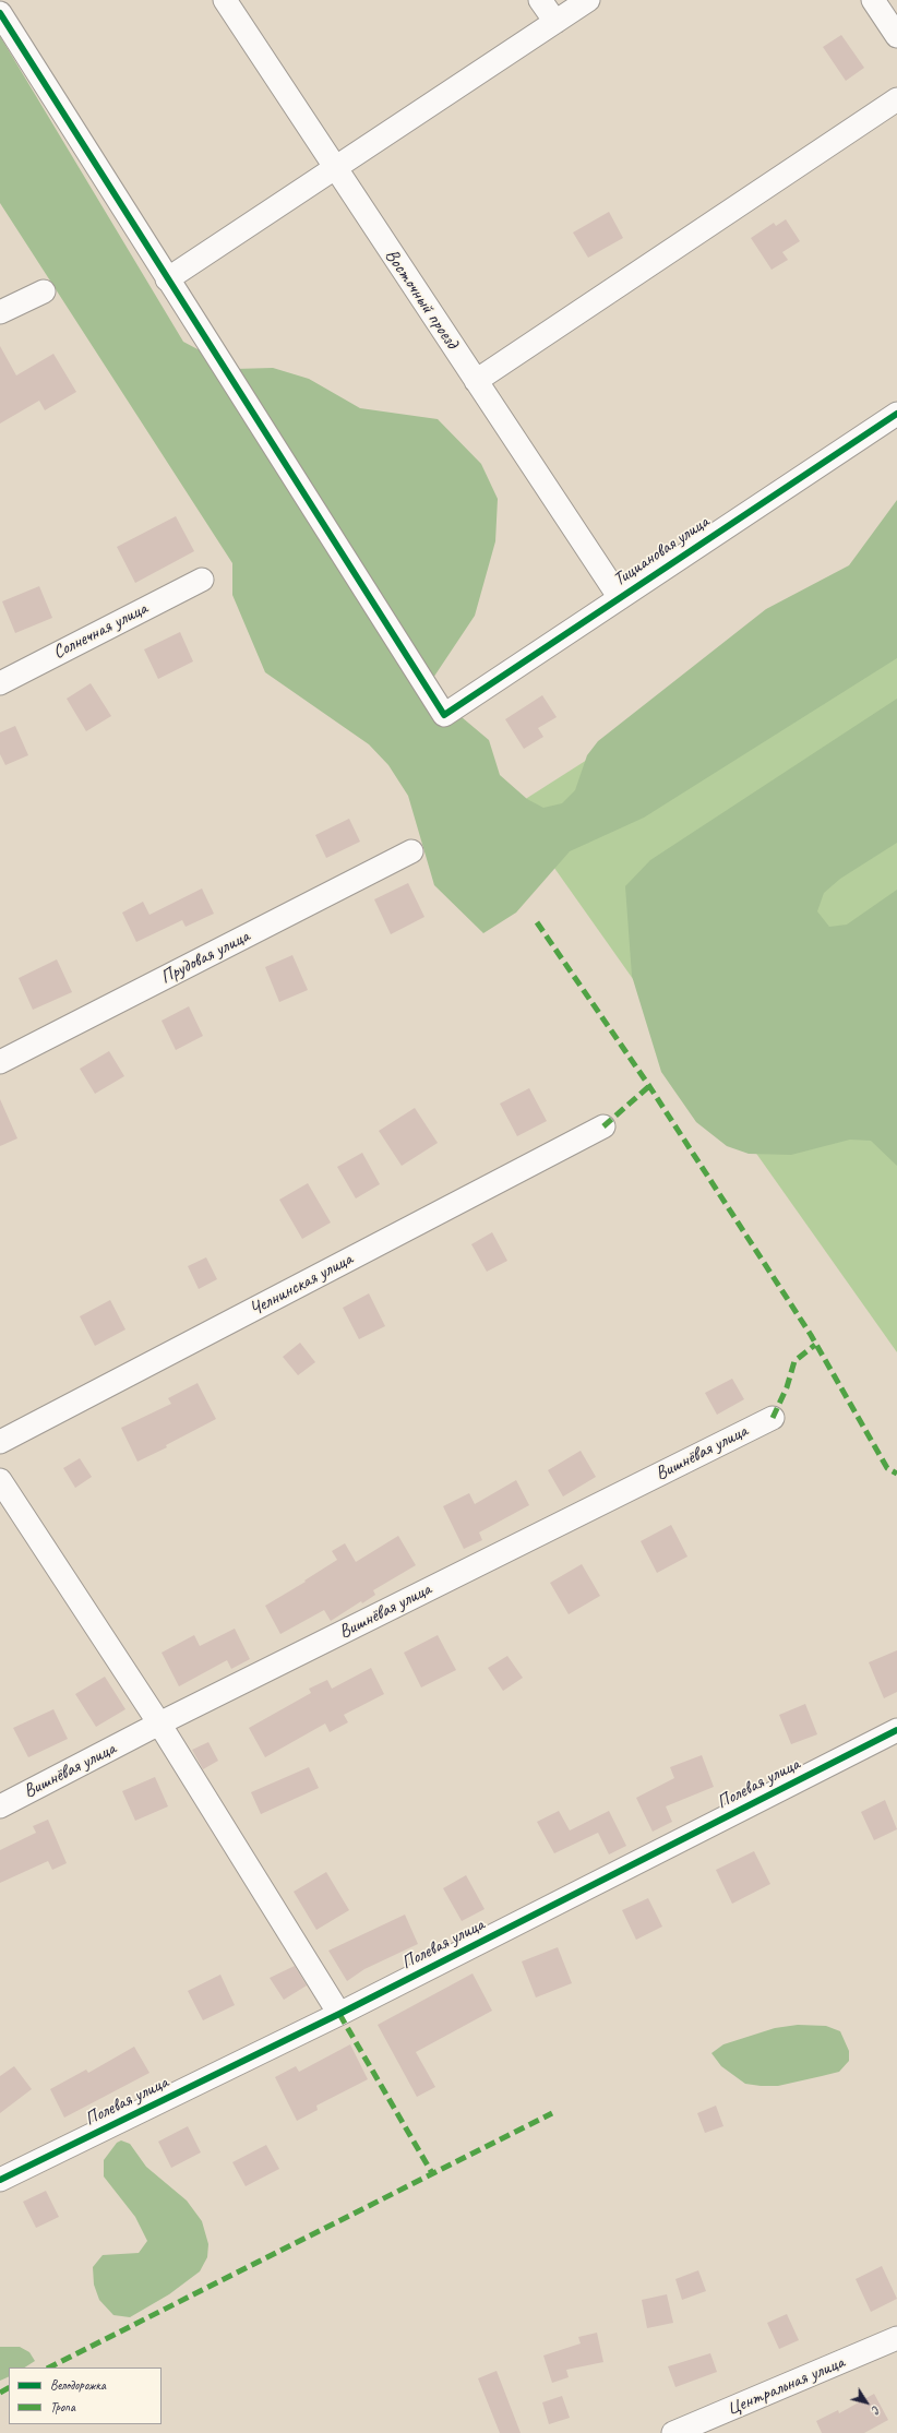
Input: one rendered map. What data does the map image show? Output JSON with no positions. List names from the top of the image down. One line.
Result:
{"streets":{"street":["Восточный проезд","Тициановая улица","Солнечная улица","Прудовая улица","Челнинская улица","Вишнёвая улица","Полевая улица","Центральная улица"]},"crossings":[["Восточный проезд","Тициановая улица"]],"legend":["Велодорожка","Тропа"],"north":"bottom right"}
